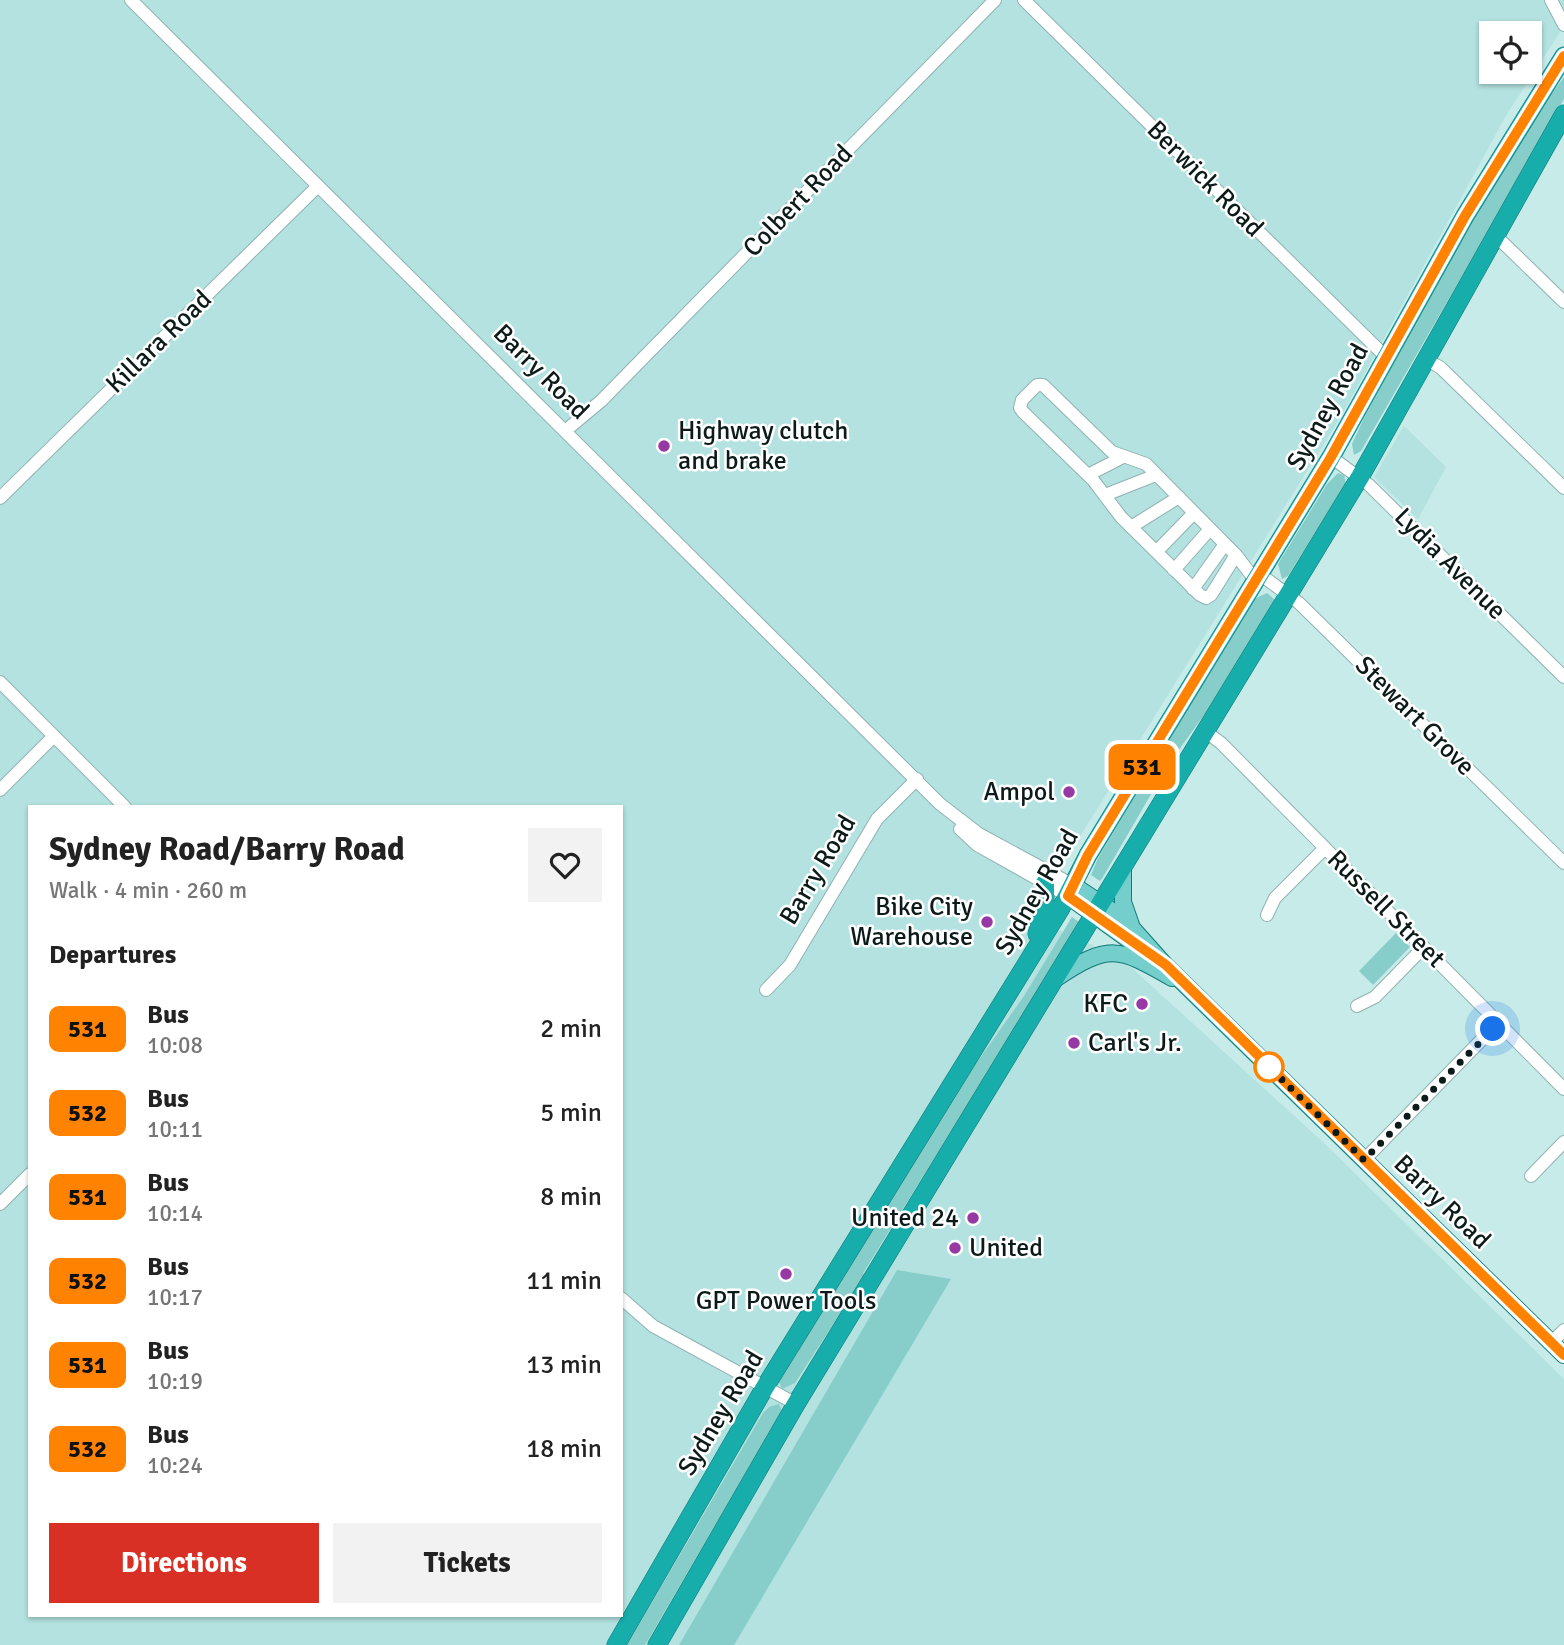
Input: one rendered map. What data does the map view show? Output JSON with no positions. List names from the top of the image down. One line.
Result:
{"streets":{"highway":["Sydney Road"],"main road":["Barry Road"],"street":["Berwick Road","Colbert Road","Killara Road","Lydia Avenue","Stewart Grove","Russell Street"]},"crossings":[["Berwick Road","Sydney Road"],["Colbert Road","Barry Road"],["Killara Road","Barry Road"],["Barry Road","Sydney Road"],["Sydney Road","Lydia Avenue"],["Sydney Road","Stewart Grove"]],"places":["Highway clutch and brake","Ampol","Bike City Warehouse","KFC","Carl's Jr.","United 24","United","GPT Power Tools"],"lines":["bus line 531"],"page":{"on_map":"531","heading":[["Sydney Road/Barry Road","Walk · 4 min · 260 m"],"Departures"],"list":[{"mark":"531","name":"Bus","note":"10:08","value":"2 min"},{"mark":"532","name":"Bus","note":"10:11","value":"5 min"},{"mark":"531","name":"Bus","note":"10:14","value":"8 min"},{"mark":"532","name":"Bus","note":"10:17","value":"11 min"},{"mark":"531","name":"Bus","note":"10:19","value":"13 min"},{"mark":"532","name":"Bus","note":"10:24","value":"18 min"}],"buttons":["Directions","Tickets"]}}
